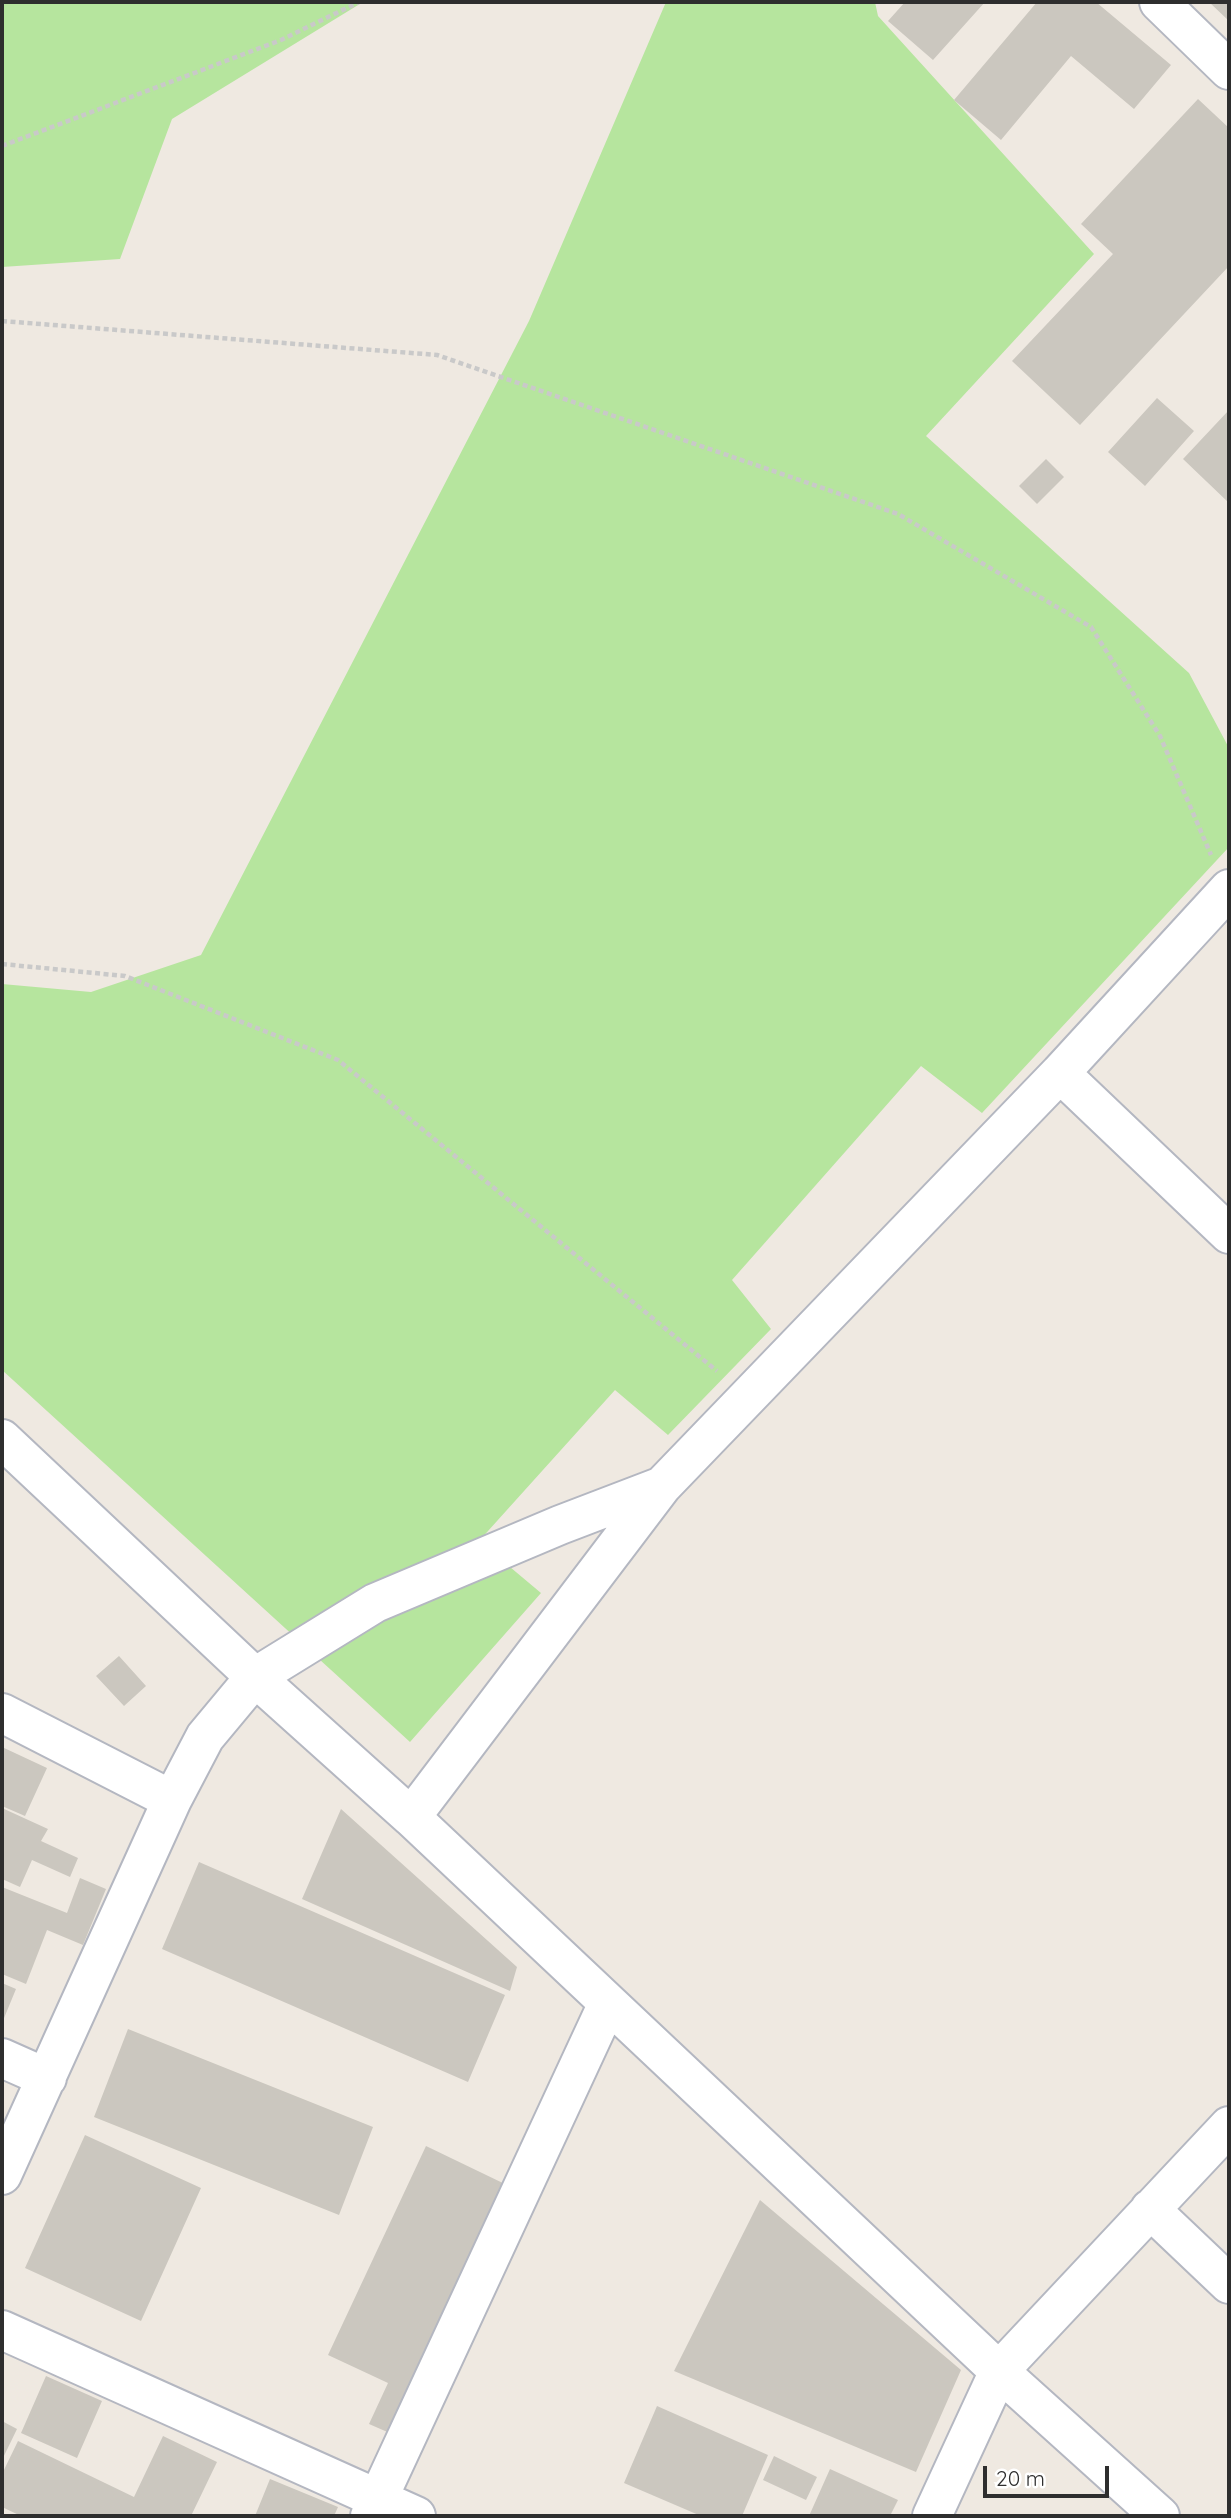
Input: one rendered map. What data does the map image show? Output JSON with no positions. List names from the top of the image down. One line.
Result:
{"scale_bar":"20 m"}
